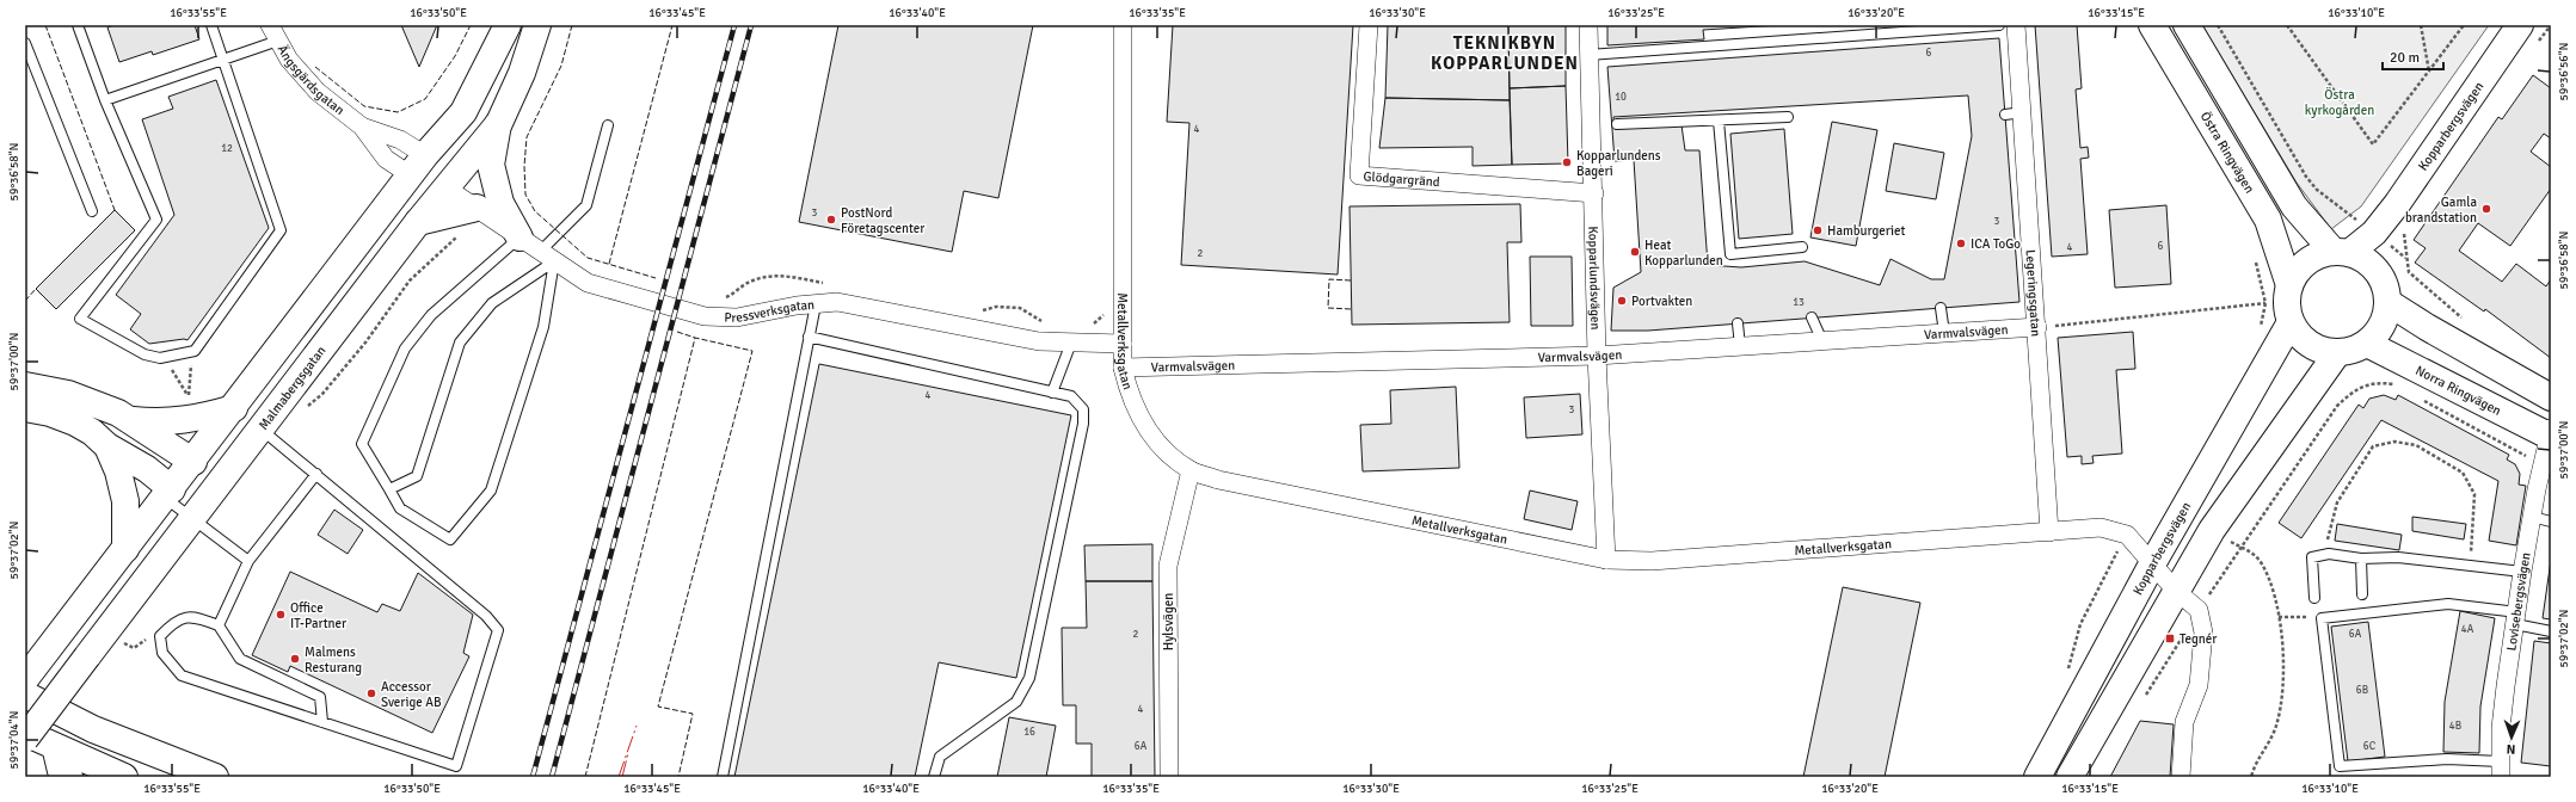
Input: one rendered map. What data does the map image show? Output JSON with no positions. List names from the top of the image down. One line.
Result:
{"streets":{"main road":["Kopparbergsvägen","Östra Ringvägen","Malmabergsgatan","Norra Ringvägen"],"street":["Ängsgärdsgatan","Glödgargränd","Kopparlundsvägen","Legeringsgatan","Pressverksgatan","Varmvalsvägen","Metallverksgatan","Lovisebergsvägen","Hylsvägen"]},"crossings":[["Kopparbergsvägen","Östra Ringvägen"],["Kopparbergsvägen","Metallverksgatan"],["Kopparbergsvägen","Norra Ringvägen"],["Östra Ringvägen","Norra Ringvägen"],["Glödgargränd","Kopparlundsvägen"],["Kopparlundsvägen","Varmvalsvägen"],["Kopparlundsvägen","Metallverksgatan"],["Legeringsgatan","Varmvalsvägen"],["Legeringsgatan","Metallverksgatan"],["Pressverksgatan","Metallverksgatan"],["Pressverksgatan","Malmabergsgatan"],["Varmvalsvägen","Metallverksgatan"],["Metallverksgatan","Hylsvägen"],["Norra Ringvägen","Lovisebergsvägen"]],"districts":["TEKNIKBYN KOPPARLUNDEN"],"parks":["Östra kyrkogården"],"places":{"other":["Kopparlundens Bageri","Gamla brandstation","PostNord Företagscenter","Hamburgeriet","ICA ToGo","Heat Kopparlunden","Portvakten","Office IT-Partner","Malmens Resturang","Accessor Sverige AB"],"transit":["Tegnér"]},"house_numbers":["6","10","4","12","3","3","6","4","2","13","4","3","4A","2","6A","6B","4","4B","16","6A","6C"],"scale_bar":"20 m","north":"bottom","coordinates":["16°33'55\"E","16°33'50\"E","16°33'45\"E","16°33'40\"E","16°33'35\"E","16°33'30\"E","16°33'25\"E","16°33'20\"E","16°33'15\"E","16°33'10\"E","59°36'56\"N","59°36'58\"N","59°37'00\"N","59°37'02\"N","59°37'04\"N"]}
